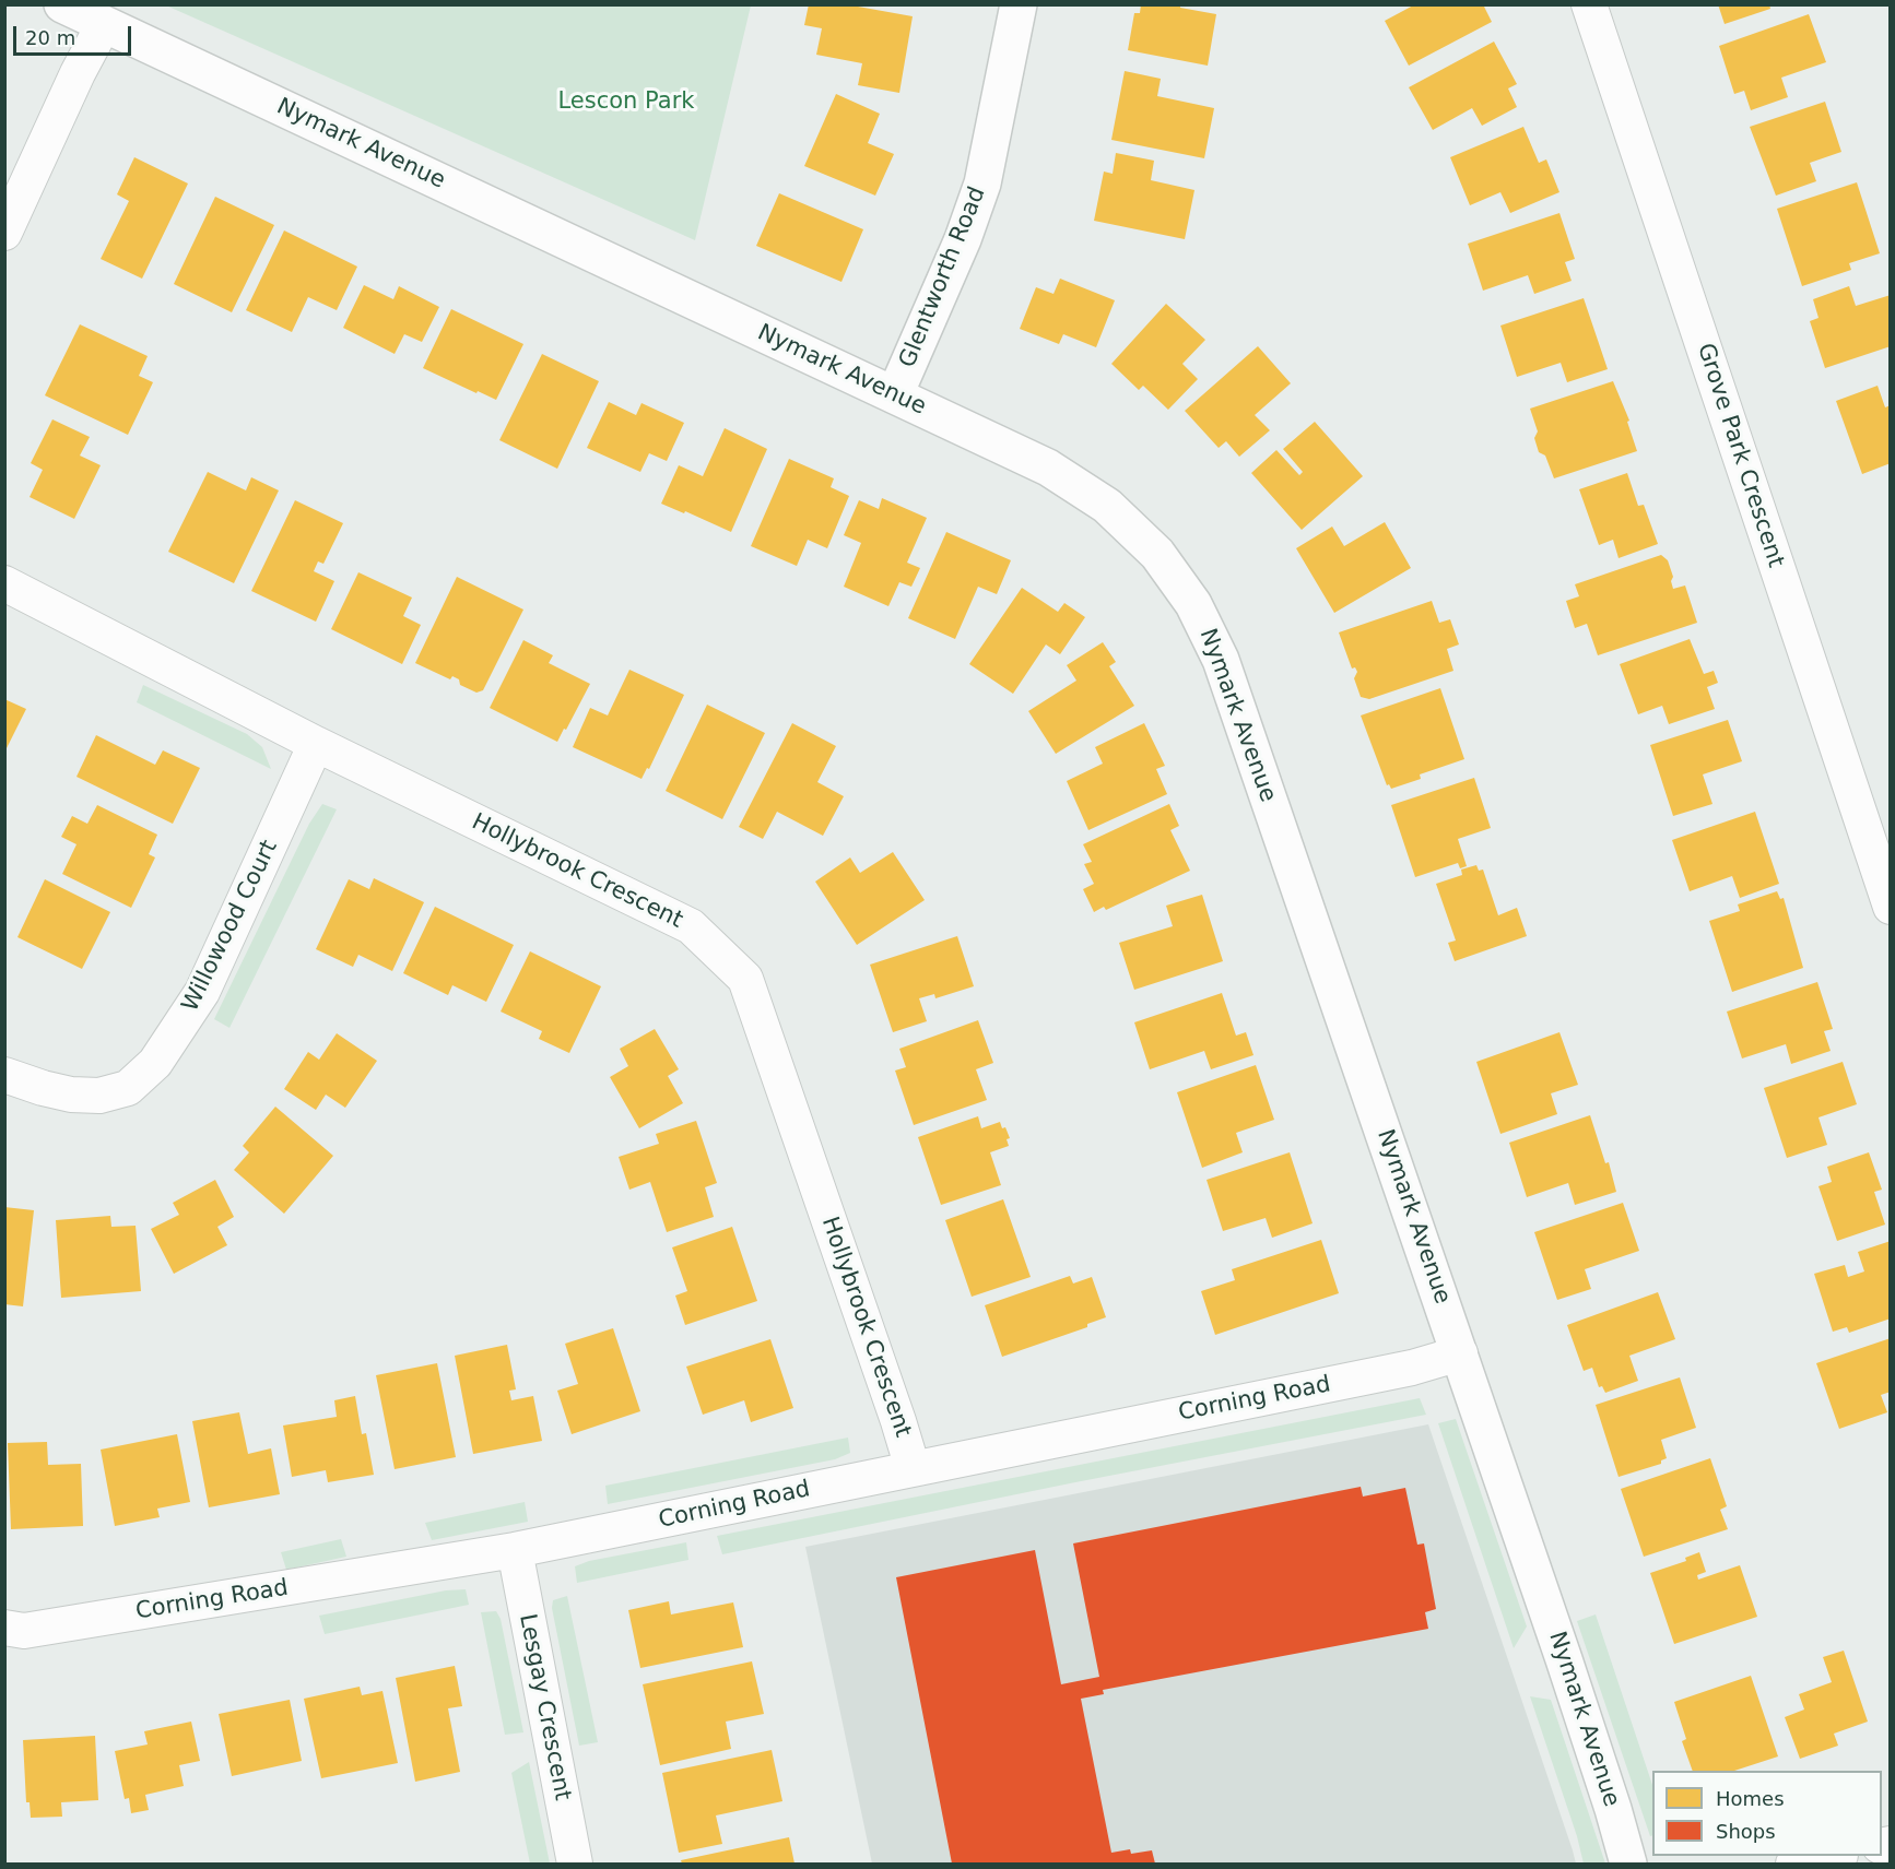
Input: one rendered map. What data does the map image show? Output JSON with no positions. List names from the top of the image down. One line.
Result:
{"streets":{"street":["Nymark Avenue","Glentworth Road","Grove Park Crescent","Hollybrook Crescent","Willowood Court","Corning Road","Lesgay Crescent"]},"crossings":[["Nymark Avenue","Glentworth Road"],["Nymark Avenue","Corning Road"],["Hollybrook Crescent","Willowood Court"],["Hollybrook Crescent","Corning Road"],["Corning Road","Lesgay Crescent"]],"parks":["Lescon Park"],"legend":["Homes","Shops"],"scale_bar":"20 m"}
